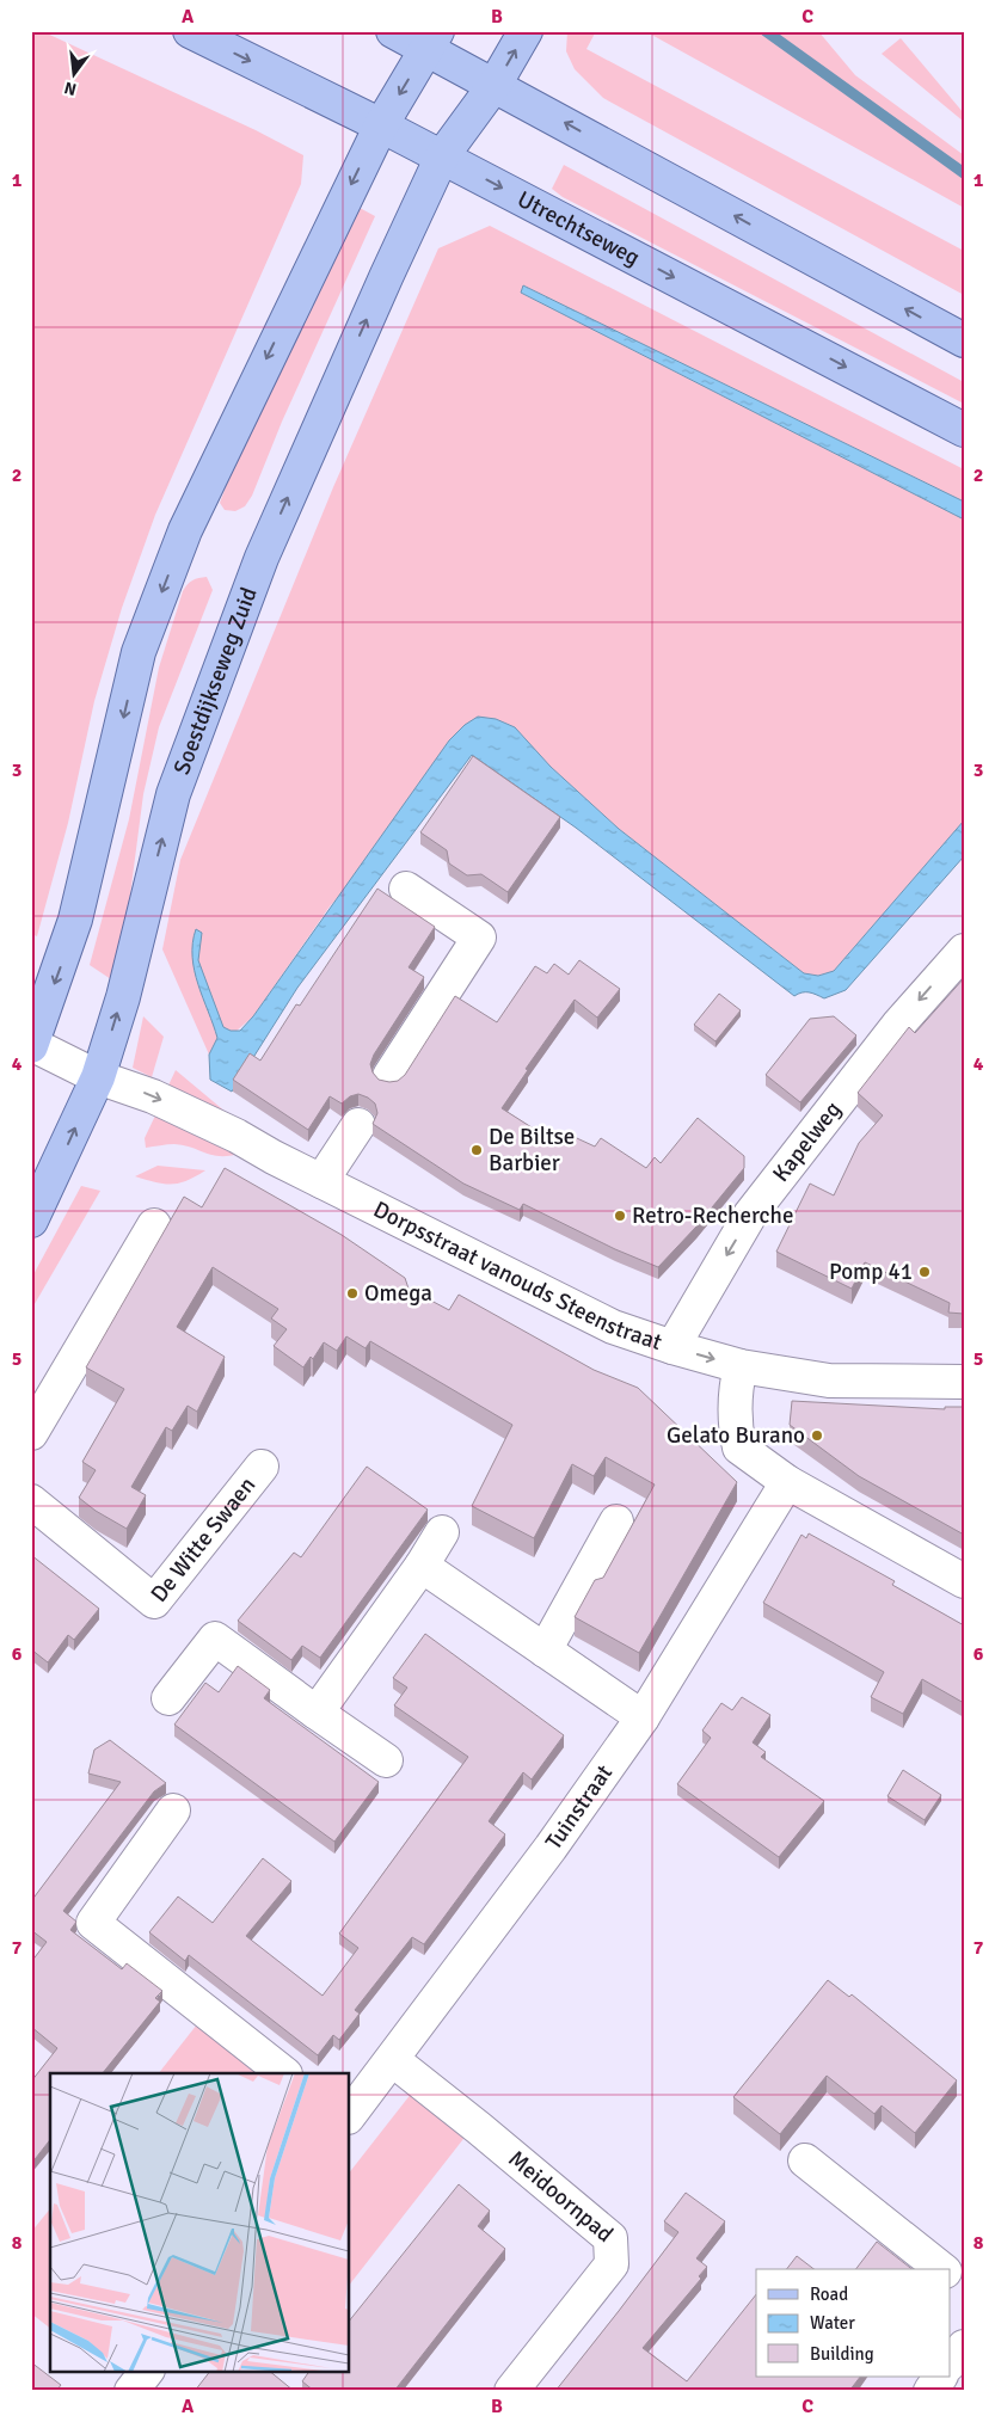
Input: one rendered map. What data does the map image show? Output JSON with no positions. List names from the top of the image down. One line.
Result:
{"streets":{"main road":["Utrechtseweg","Soestdijkseweg Zuid"],"street":["Kapelweg","Dorpsstraat vanouds Steenstraat","De Witte Swaen","Tuinstraat","Meidoornpad"]},"crossings":[["Utrechtseweg","Soestdijkseweg Zuid"],["Soestdijkseweg Zuid","Dorpsstraat vanouds Steenstraat"],["Kapelweg","Dorpsstraat vanouds Steenstraat"],["Tuinstraat","Meidoornpad"]],"one_way":["Kapelweg"],"places":["De Biltse Barbier","Retro-Recherche","Pomp 41","Omega","Gelato Burano"],"legend":["Road","Water","Building"],"north":"bottom","grid":{"columns":["A","B","C"],"rows":["1","2","3","4","5","6","7","8"]}}
